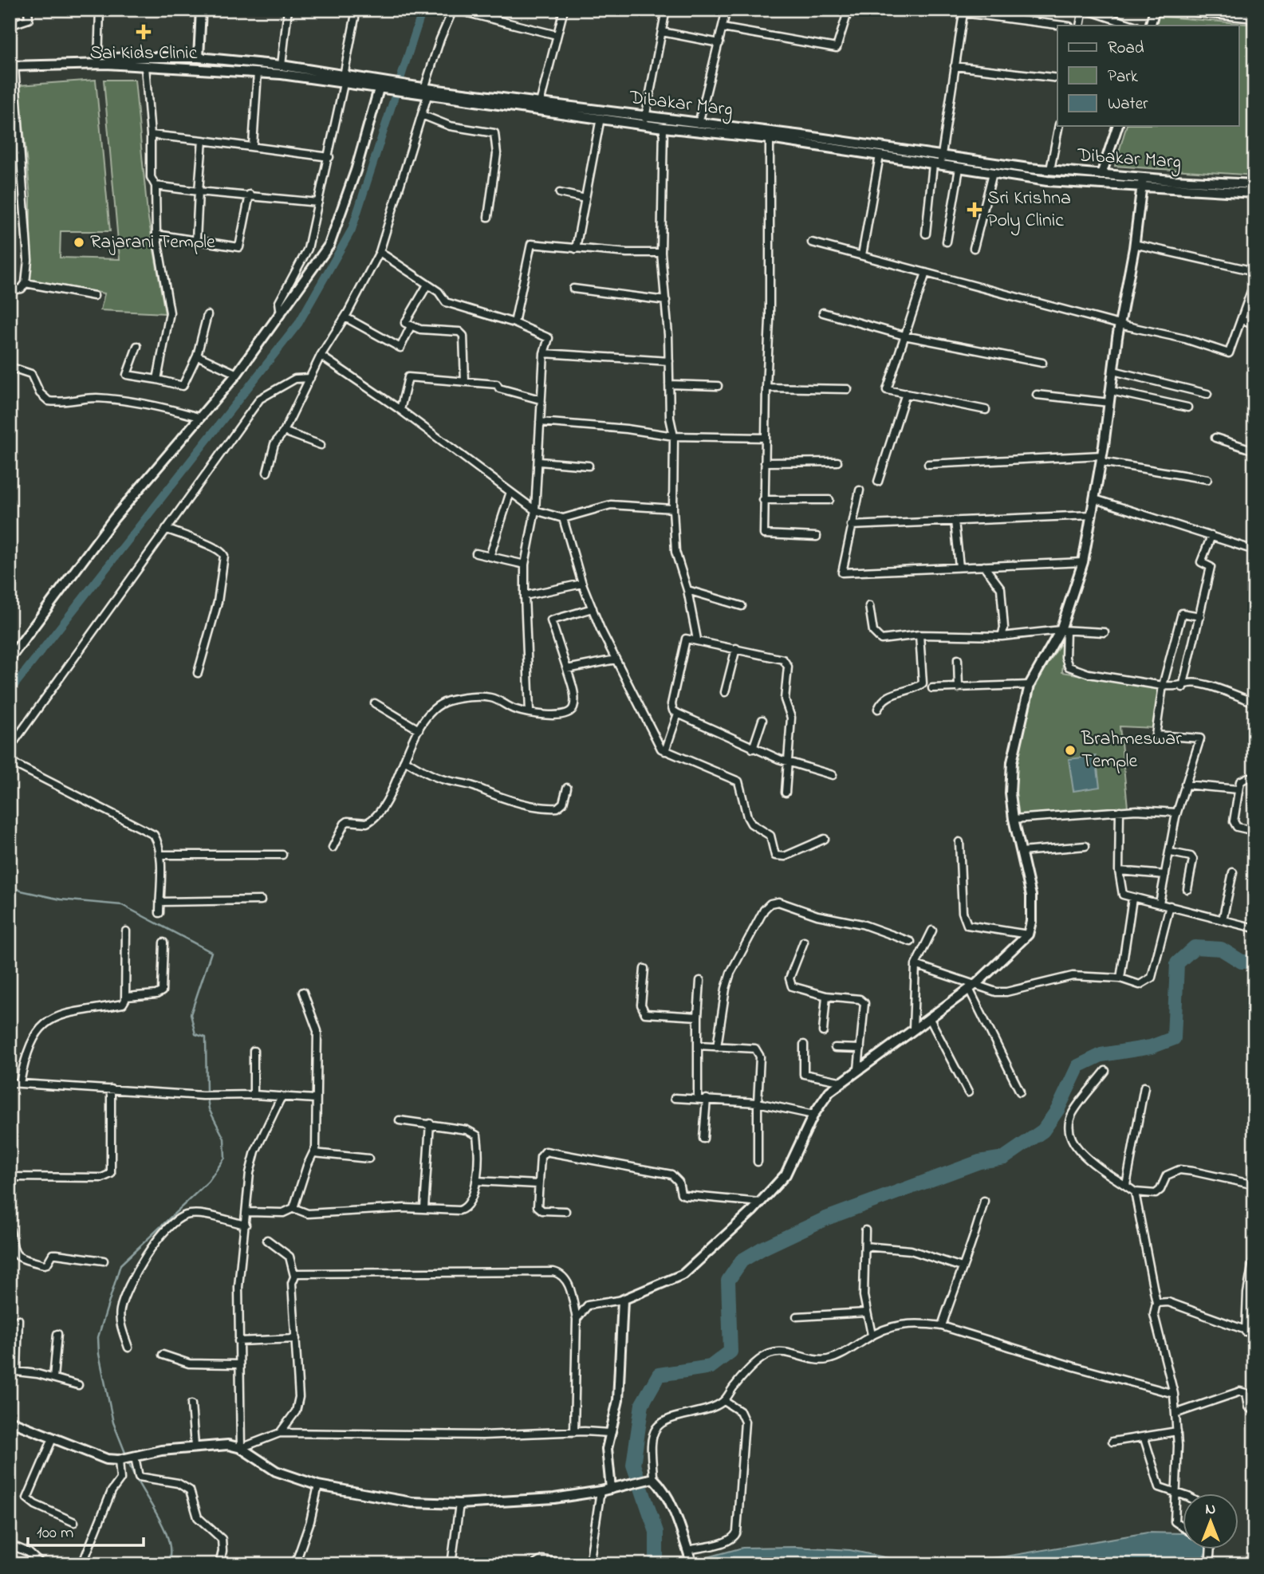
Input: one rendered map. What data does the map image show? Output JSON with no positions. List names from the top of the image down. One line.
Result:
{"streets":{"street":["Dibakar Marg"]},"places":{"health":["Sai Kids Clinic","Sri Krishna Poly Clinic"],"other":["Rajarani Temple","Brahmeswar Temple"]},"legend":["Road","Park","Water"],"scale_bar":"100 m","north":"top"}
